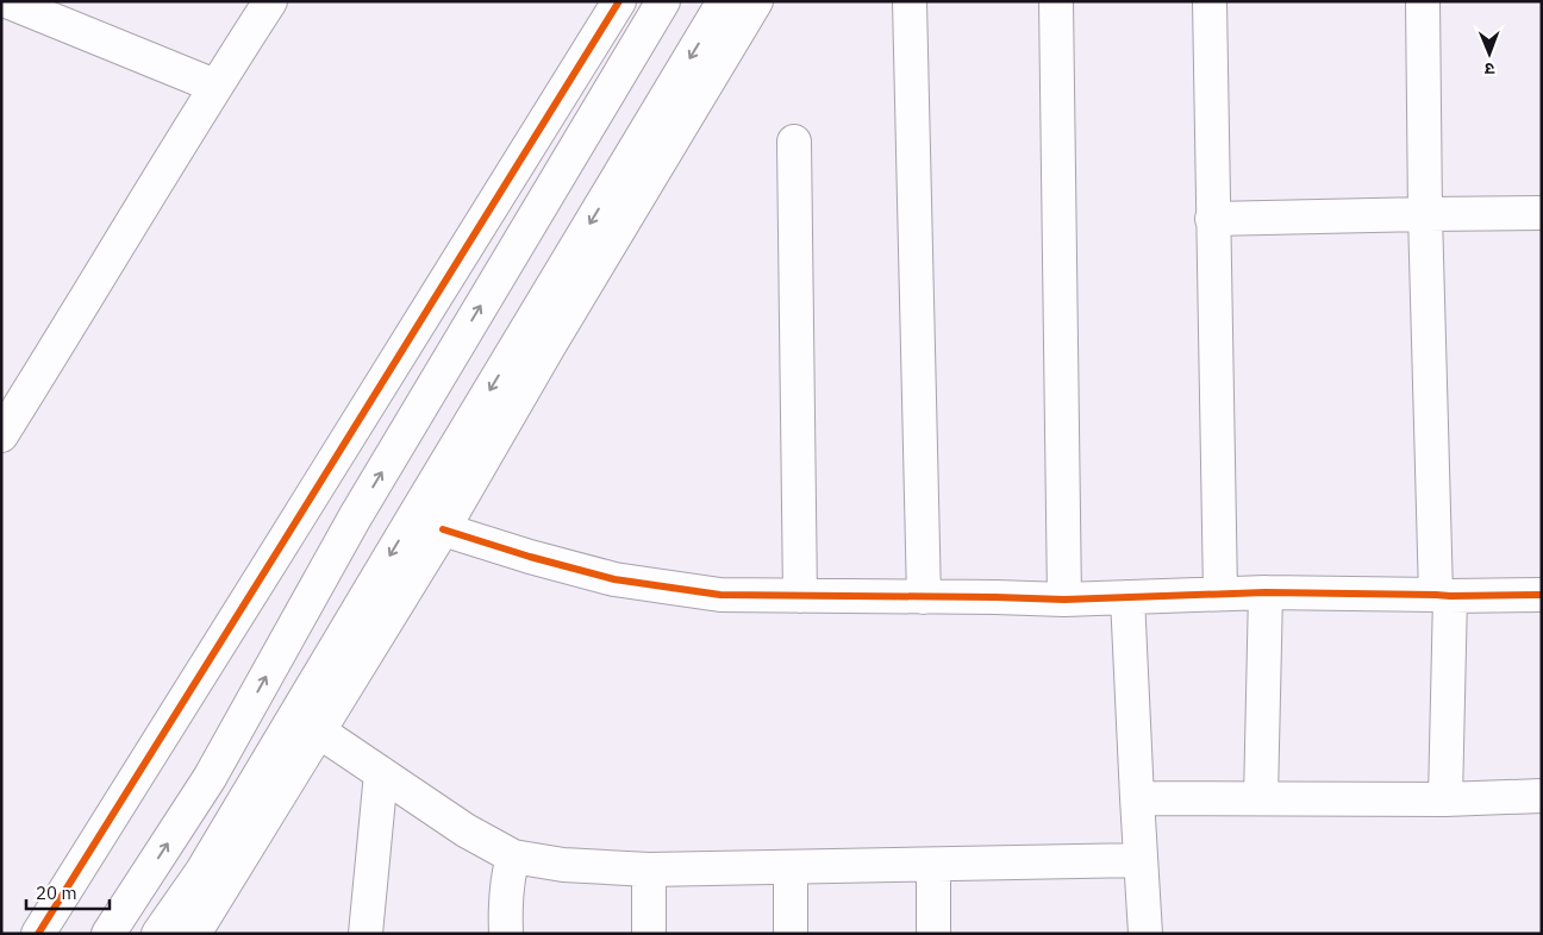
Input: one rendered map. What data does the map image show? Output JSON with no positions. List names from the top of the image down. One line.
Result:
{"scale_bar":"20 m","north":"bottom"}
